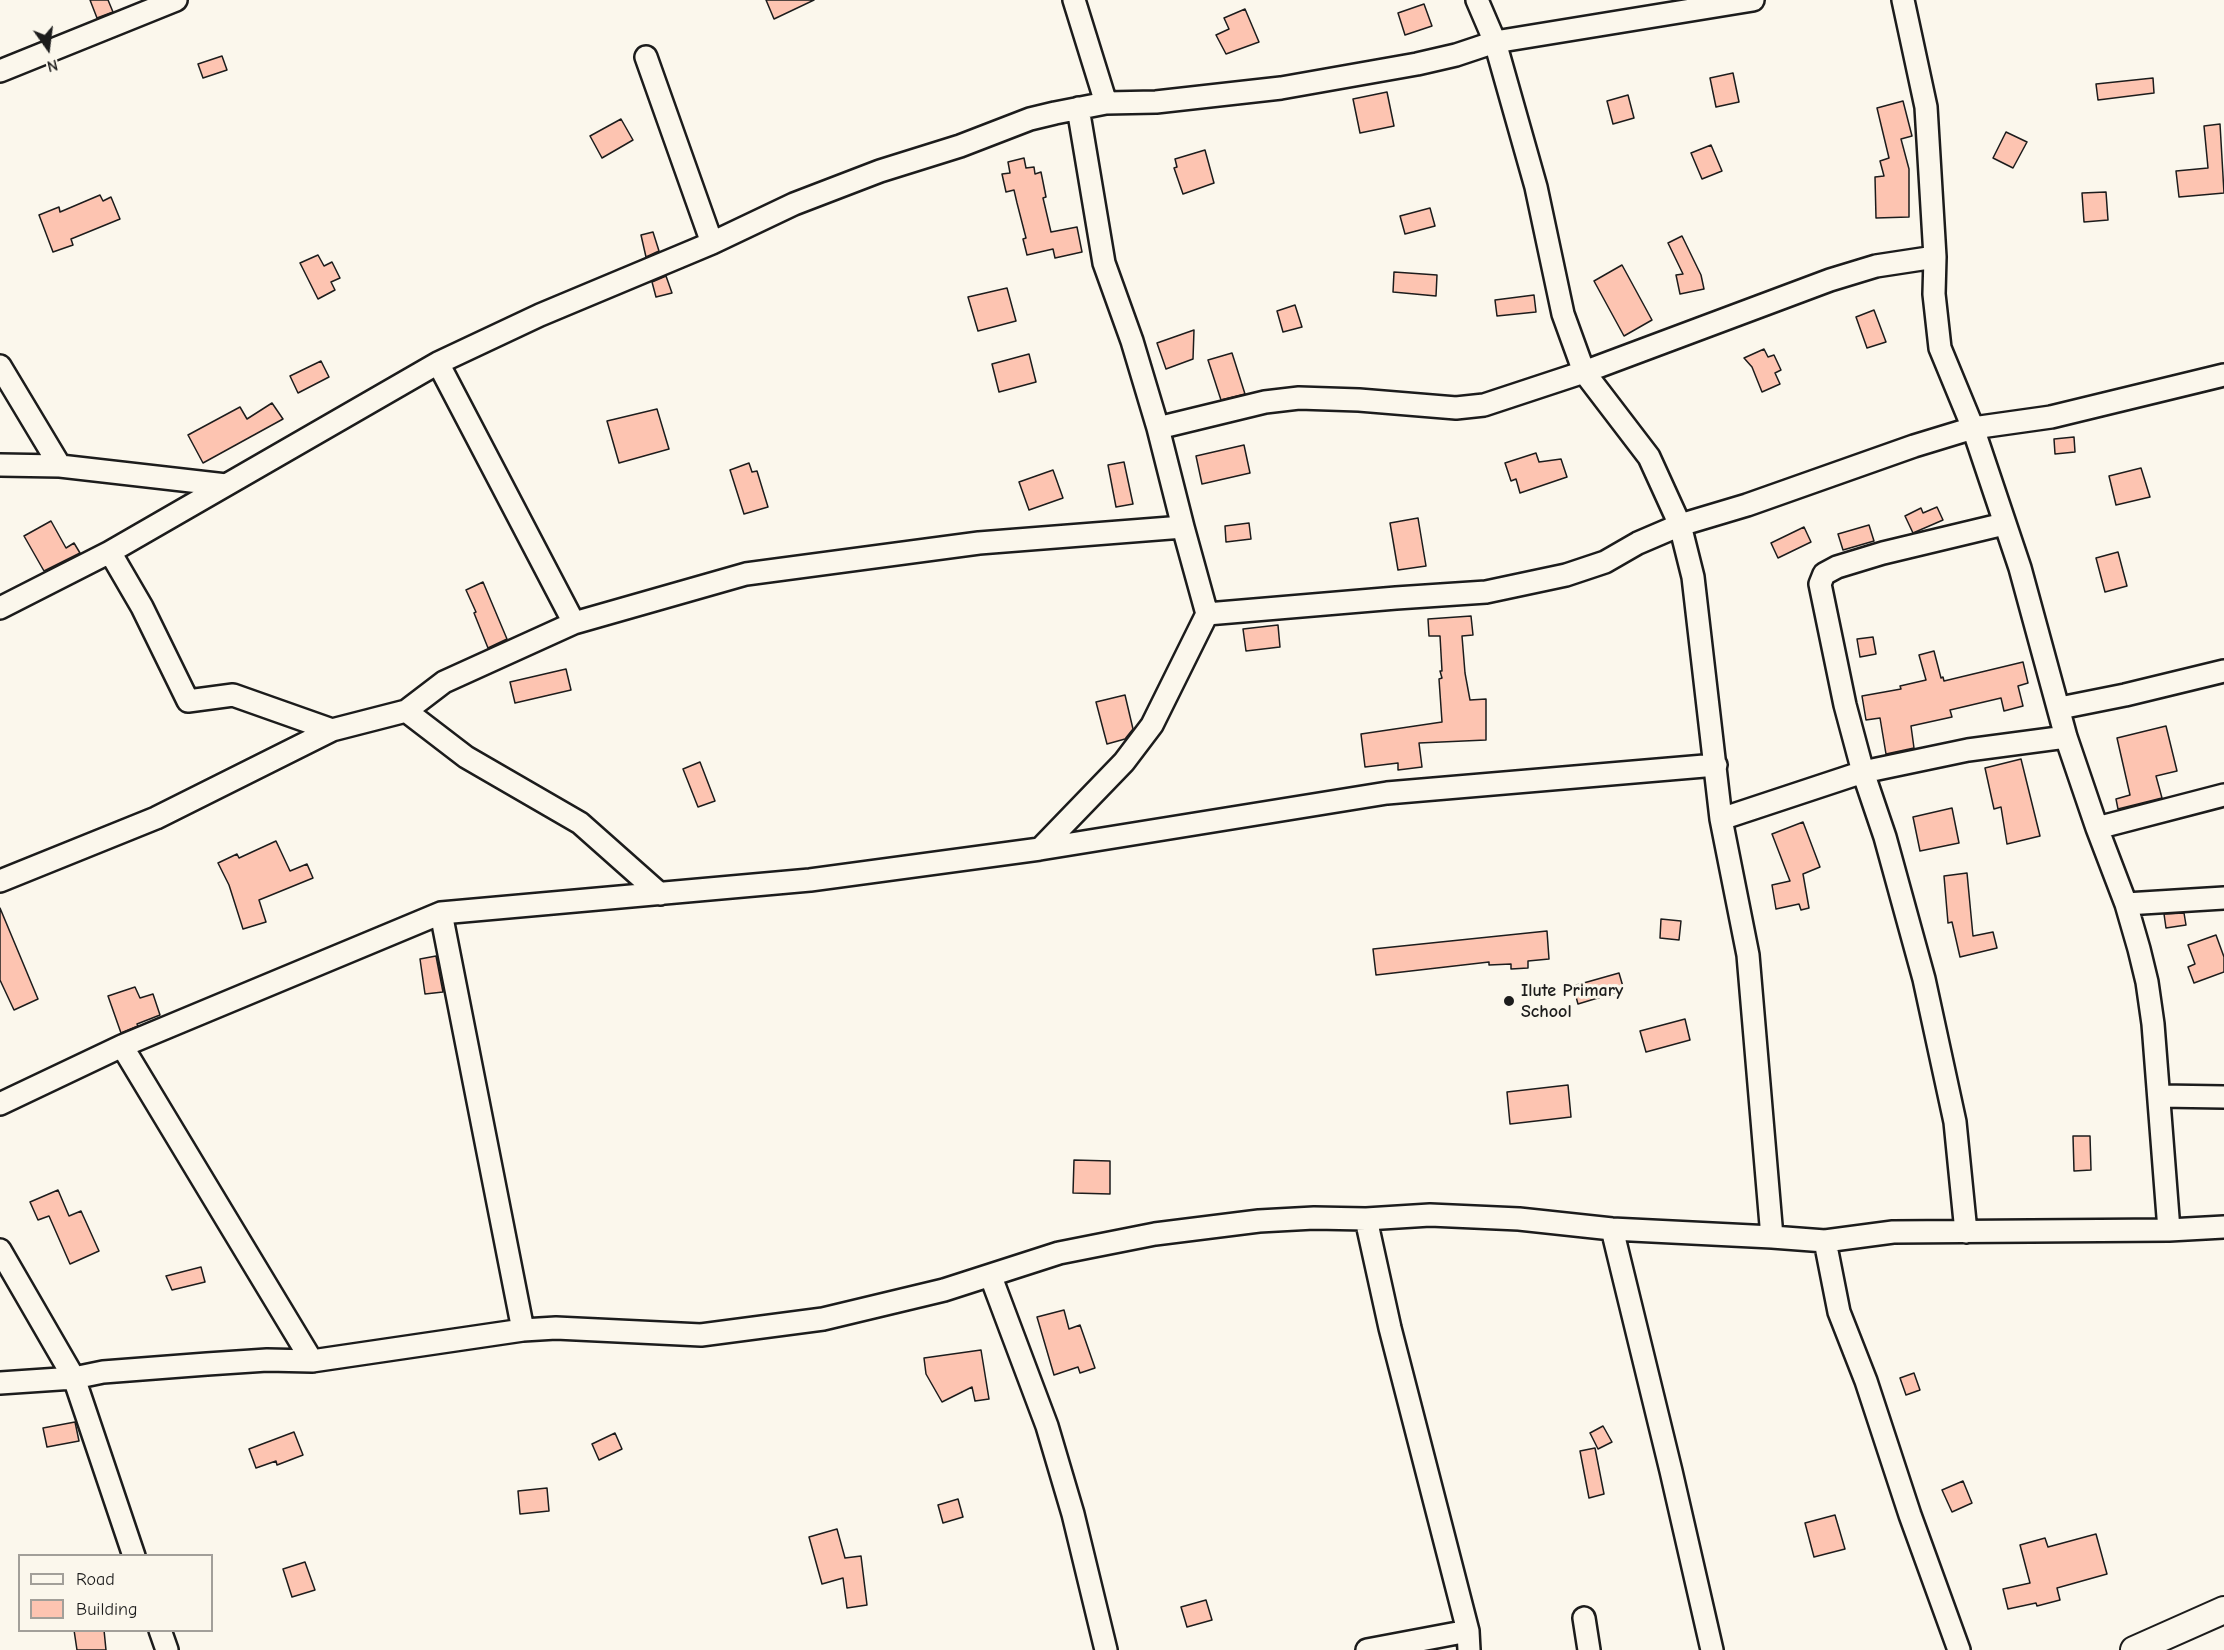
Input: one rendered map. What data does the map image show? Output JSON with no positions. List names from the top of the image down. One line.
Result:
{"places":["Ilute Primary School"],"legend":["Road","Building"],"north":"bottom"}
